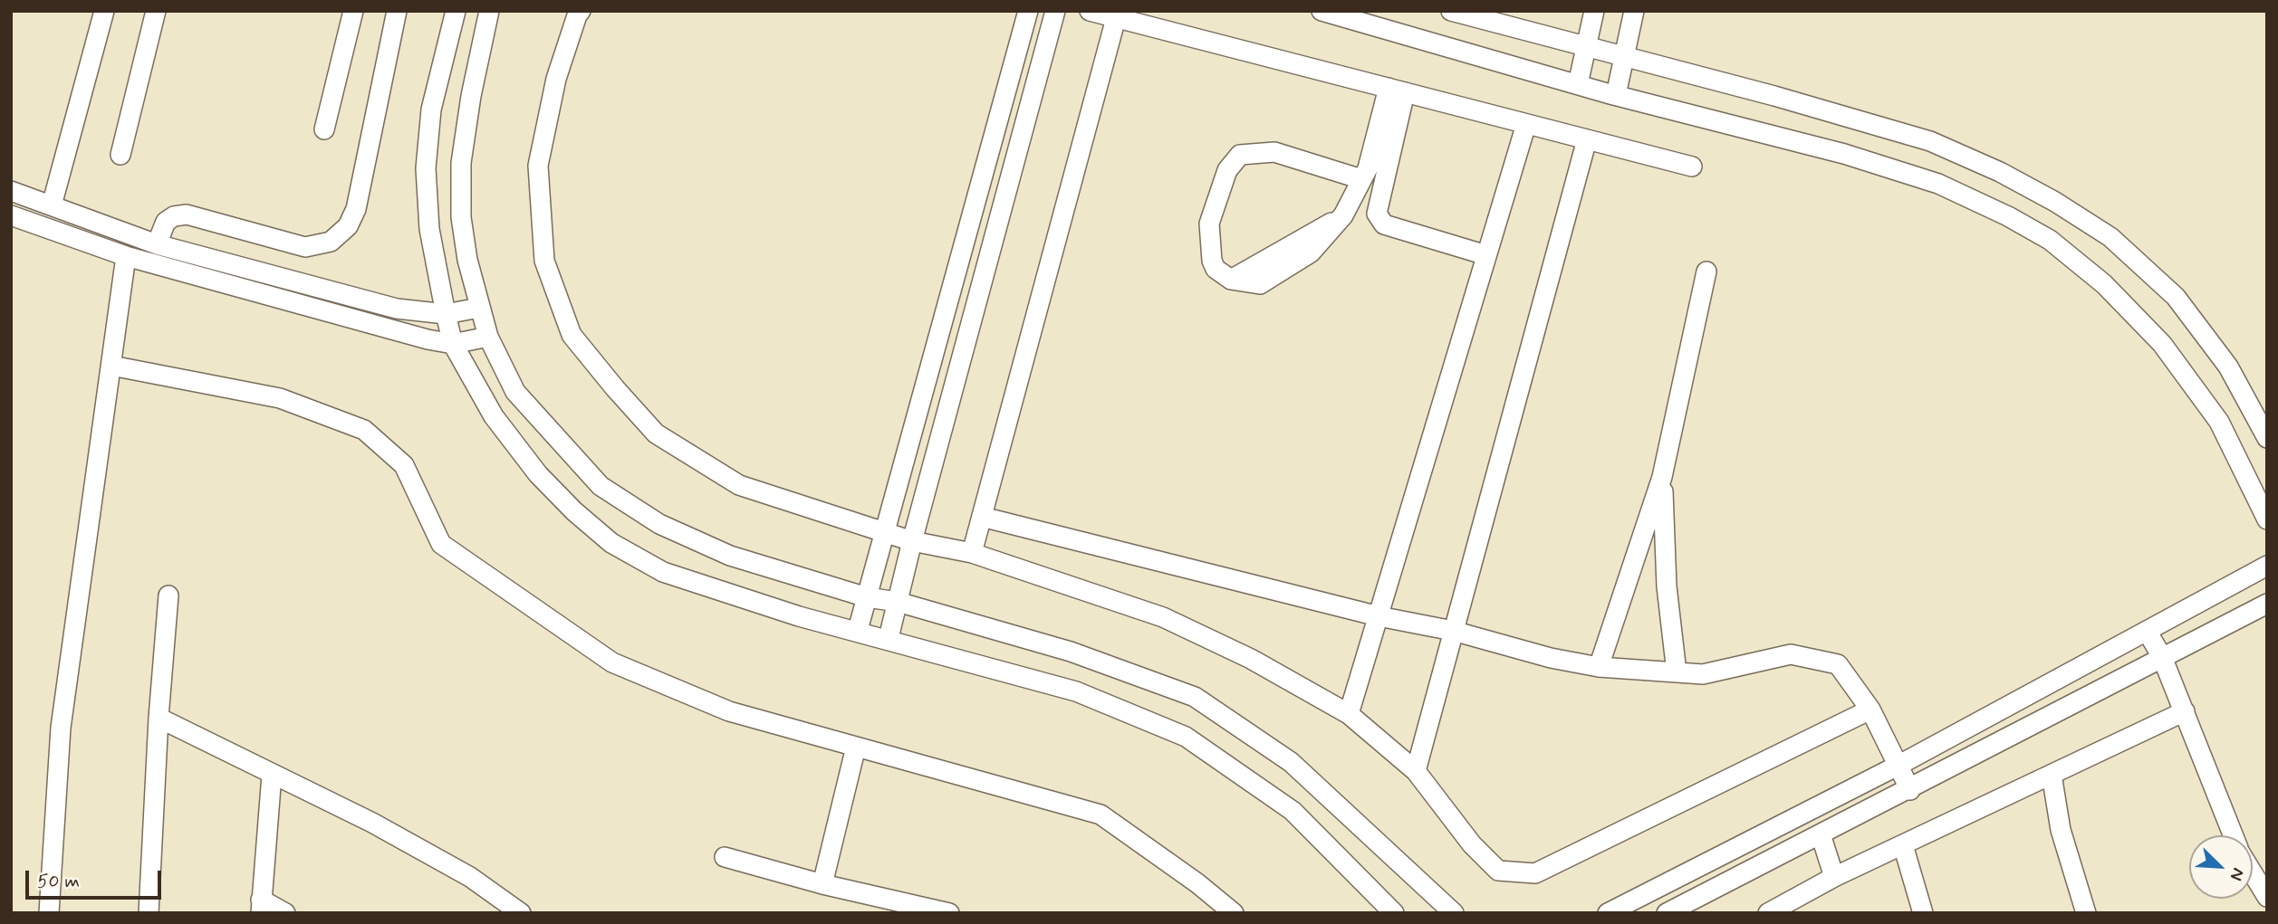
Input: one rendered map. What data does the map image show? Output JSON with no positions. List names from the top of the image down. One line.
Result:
{"scale_bar":"50 m","north":"bottom right"}
